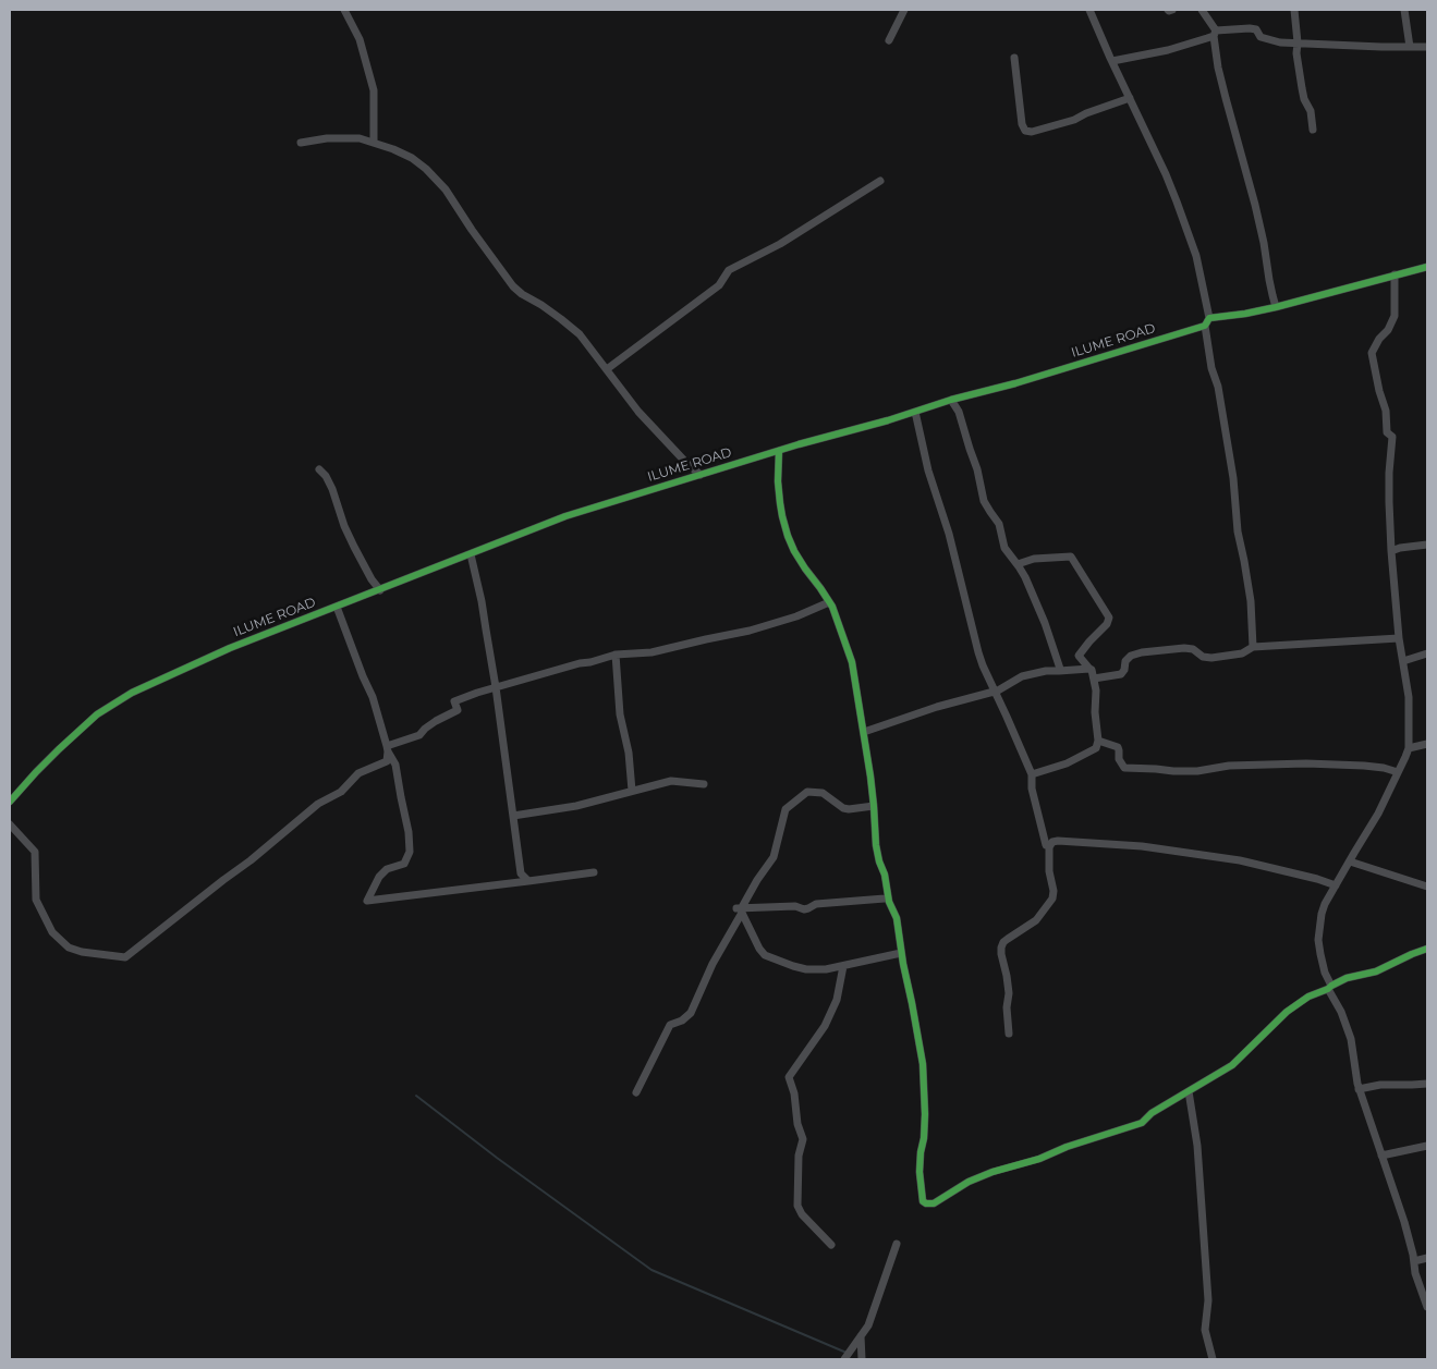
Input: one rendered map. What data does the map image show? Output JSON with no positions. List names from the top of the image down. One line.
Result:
{"streets":{"street":["ILUME ROAD"]}}
